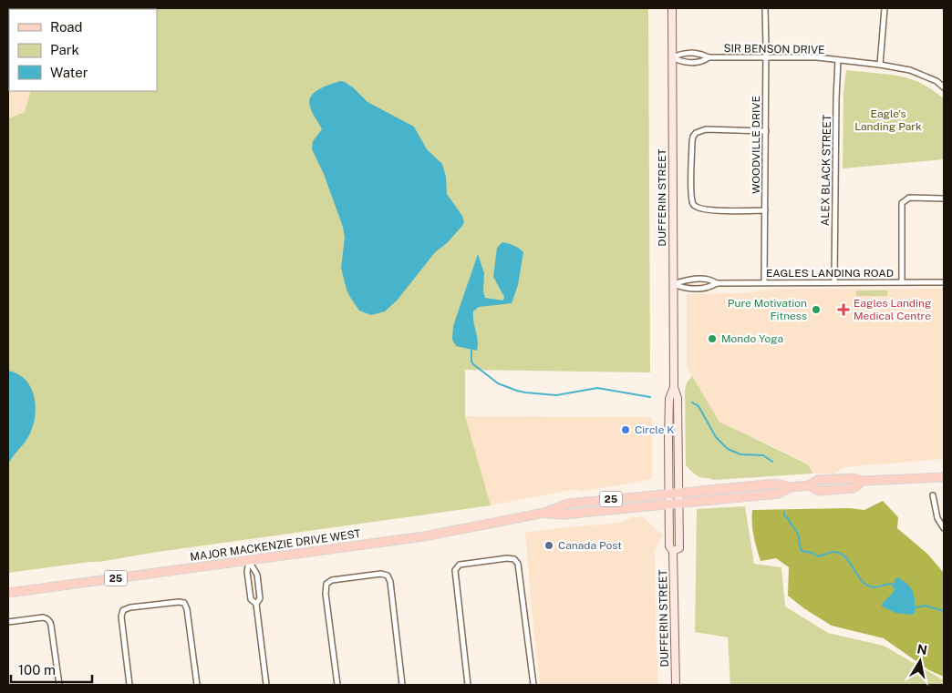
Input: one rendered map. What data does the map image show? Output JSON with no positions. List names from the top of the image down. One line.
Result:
{"streets":{"main road":["DUFFERIN STREET","25","MAJOR MACKENZIE DRIVE WEST"],"street":["SIR BENSON DRIVE","WOODVILLE DRIVE","ALEX BLACK STREET","EAGLES LANDING ROAD"]},"crossings":[["SIR BENSON DRIVE","WOODVILLE DRIVE"],["SIR BENSON DRIVE","ALEX BLACK STREET"],["SIR BENSON DRIVE","DUFFERIN STREET"],["WOODVILLE DRIVE","EAGLES LANDING ROAD"],["ALEX BLACK STREET","EAGLES LANDING ROAD"],["DUFFERIN STREET","EAGLES LANDING ROAD"],["DUFFERIN STREET","MAJOR MACKENZIE DRIVE WEST"]],"parks":["Eagle's Landing Park"],"places":{"other":["Pure Motivation Fitness","Mondo Yoga","Circle K","Canada Post"],"health":["Eagles Landing Medical Centre"]},"legend":["Road","Park","Water"],"scale_bar":"100 m","north":"top"}
